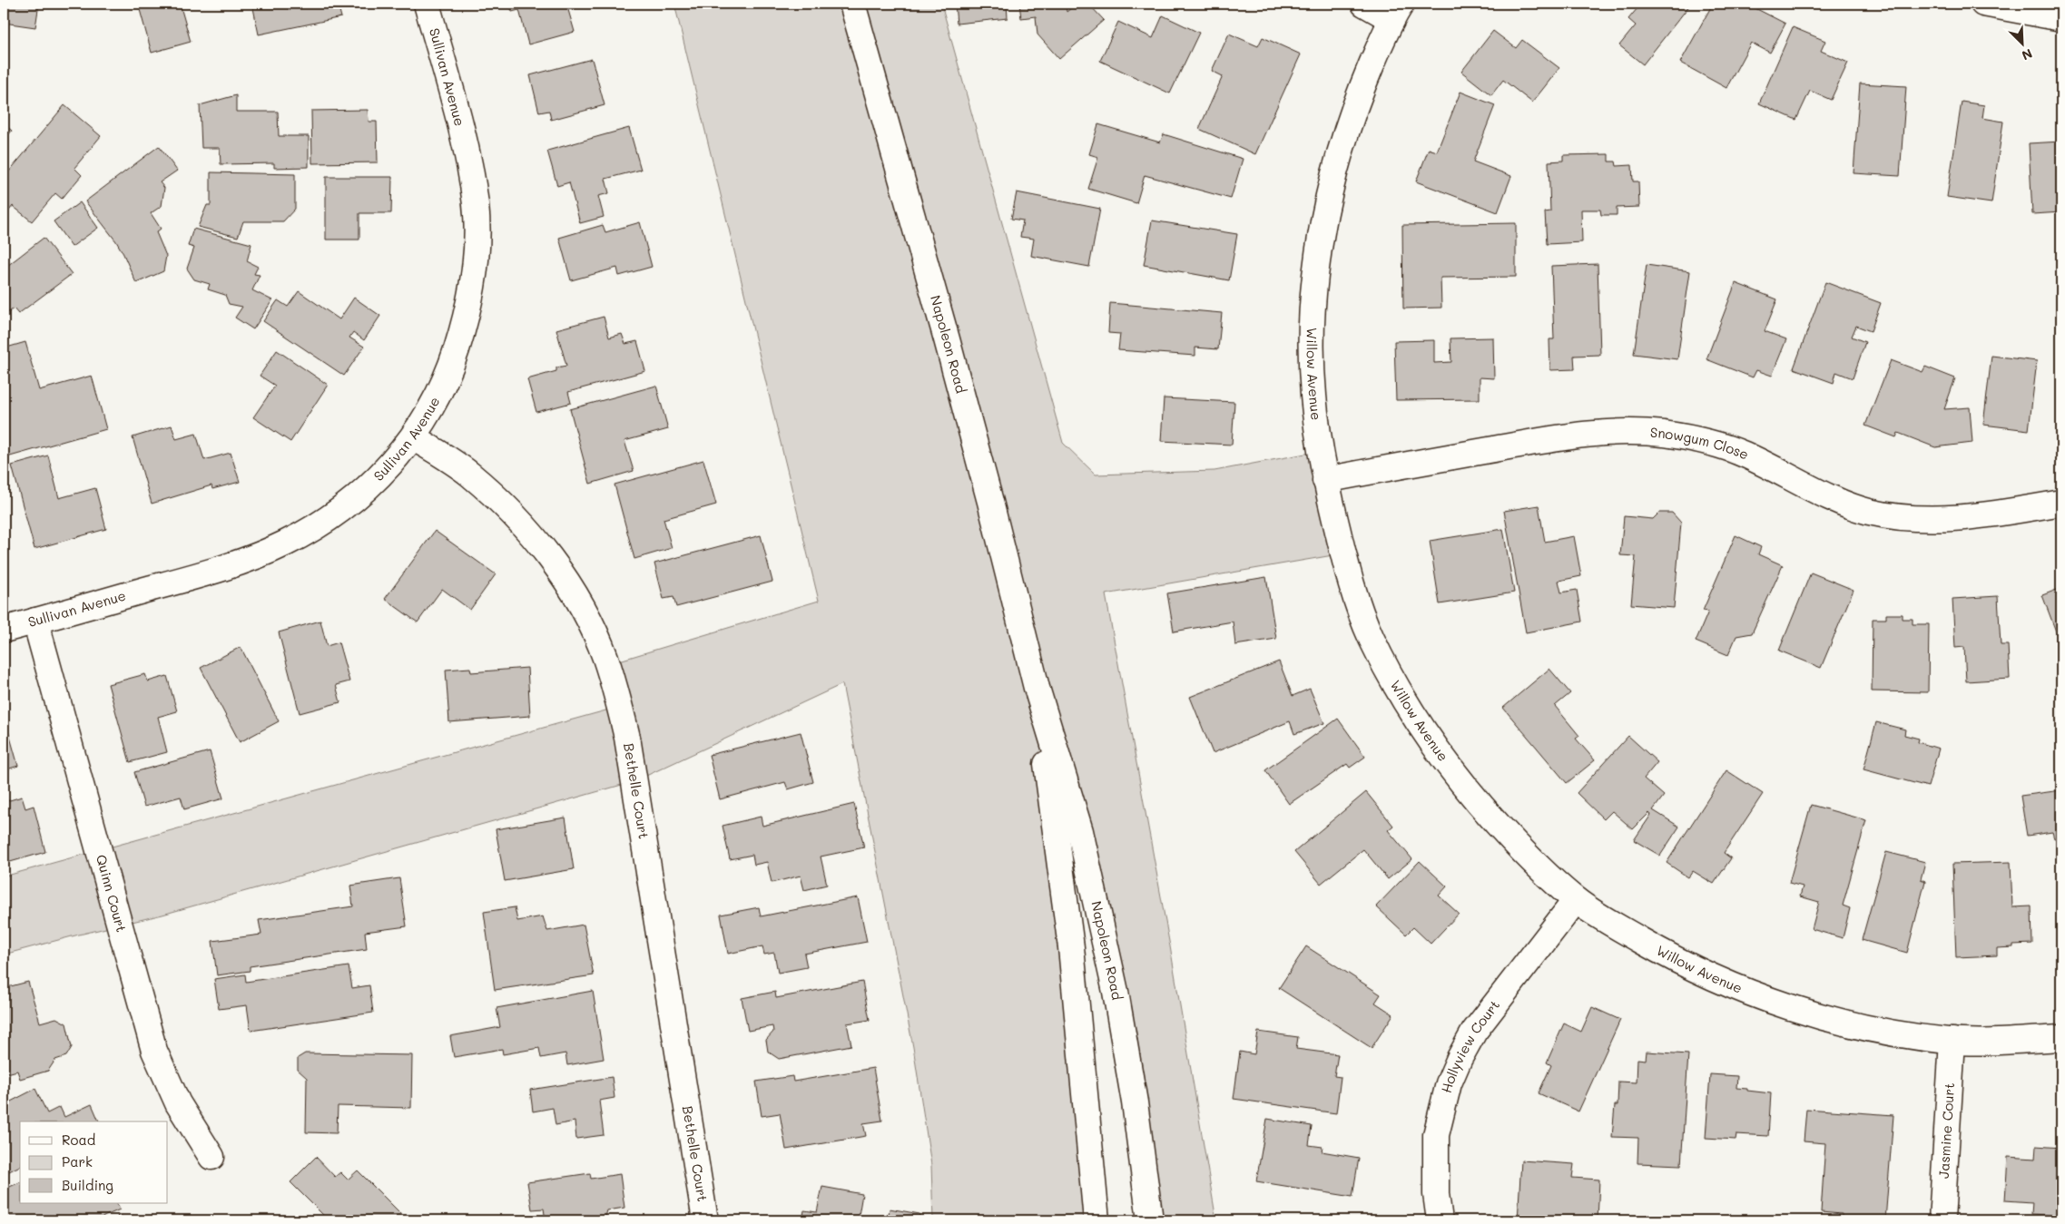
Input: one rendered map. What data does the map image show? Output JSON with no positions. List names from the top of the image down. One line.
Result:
{"streets":{"street":["Sullivan Avenue","Napoleon Road","Willow Avenue","Snowgum Close","Bethelle Court","Quinn Court","Hollyview Court","Jasmine Court"]},"crossings":[["Sullivan Avenue","Bethelle Court"],["Sullivan Avenue","Quinn Court"],["Willow Avenue","Snowgum Close"],["Willow Avenue","Hollyview Court"],["Willow Avenue","Jasmine Court"]],"legend":["Road","Park","Building"],"north":"bottom right"}
